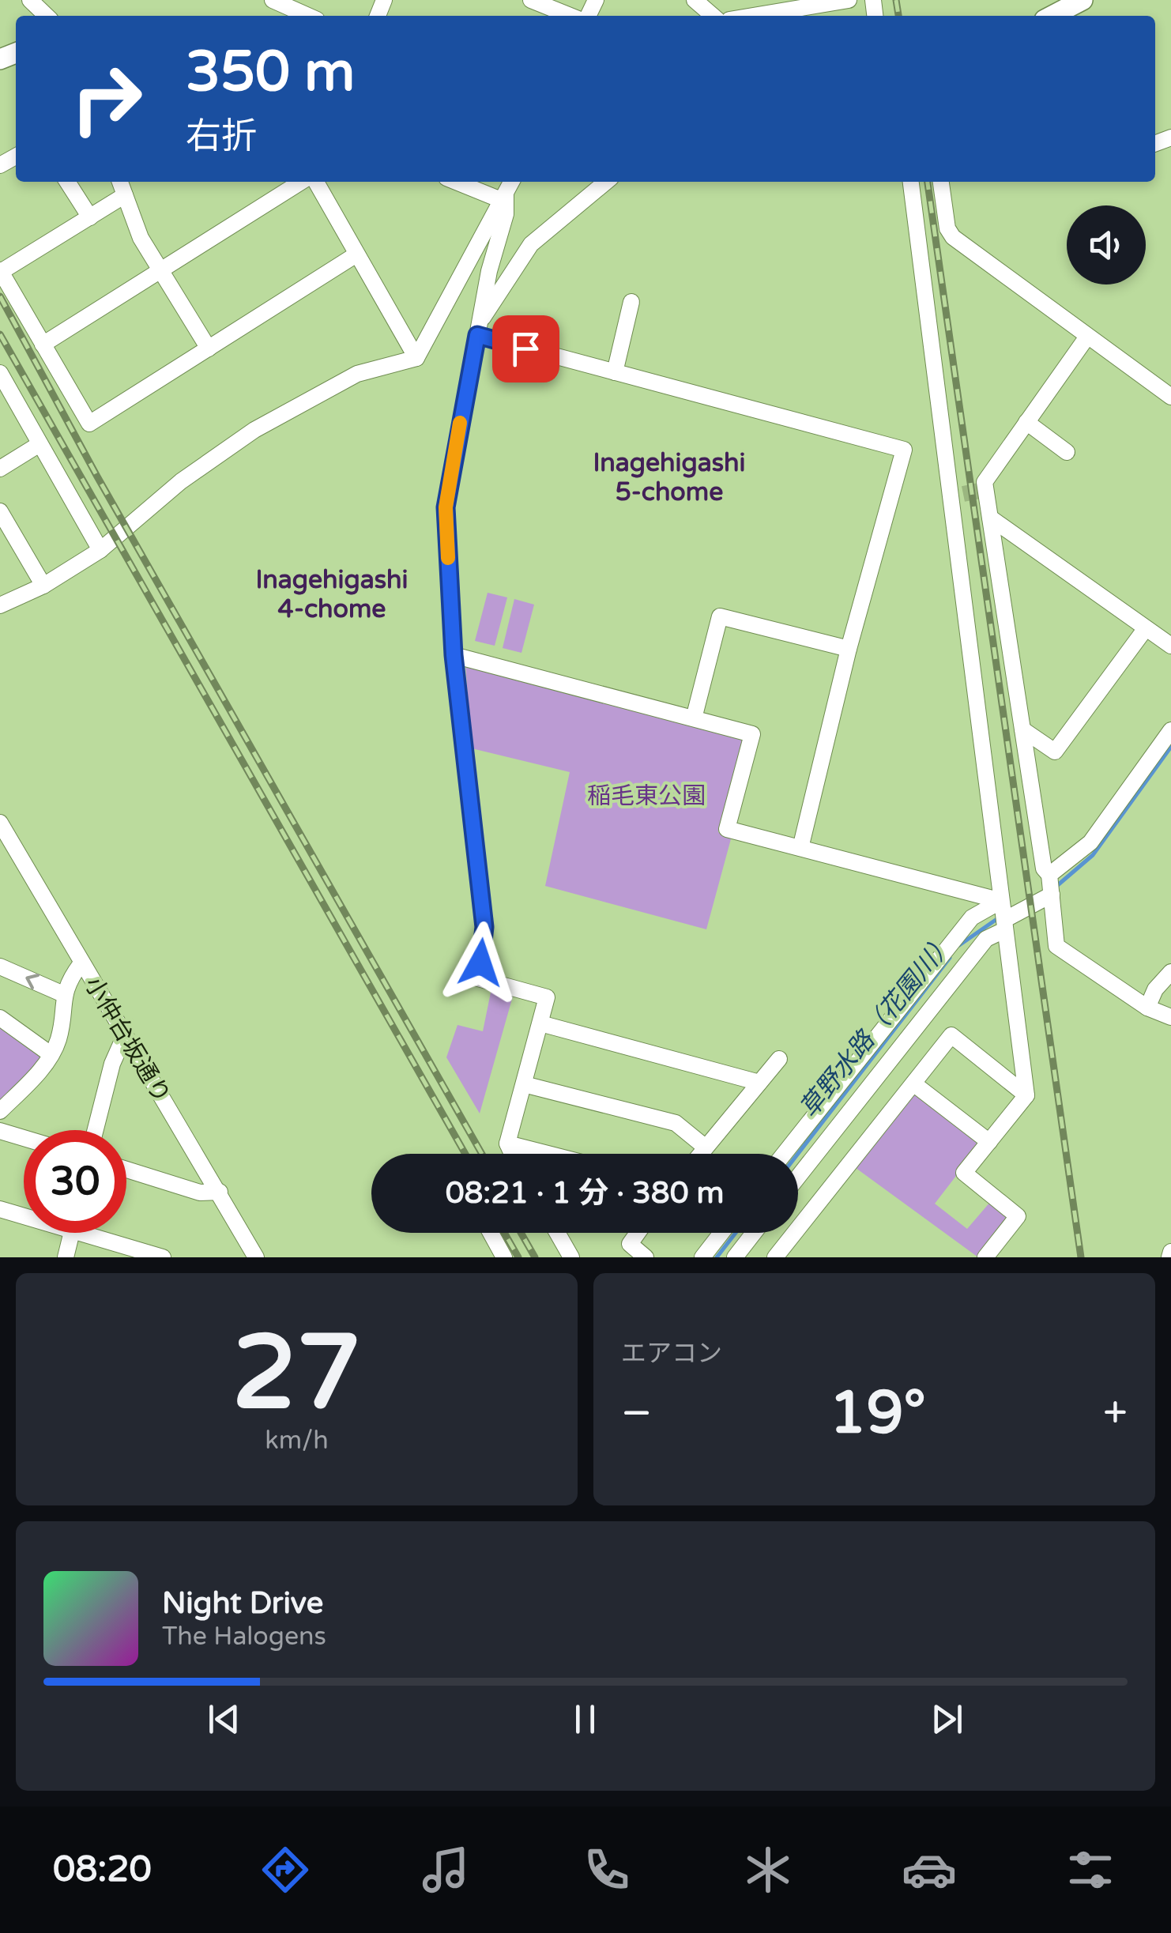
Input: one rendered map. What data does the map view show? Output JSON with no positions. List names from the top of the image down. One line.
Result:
{"streets":{"street":["小仲台坂通り"]},"districts":["Inagehigashi 5-chome","Inagehigashi 4-chome"],"water":["草野水路（花園川）"],"parks":["稲毛東公園"],"page":{"turn":["350 m","右折"],"limit":"30","trip":"08:21 · 1 分 · 380 m","tile":[["27","km/h"],"エアコン"],"heat":["−","19°","+"],"song":["Night Drive","The Halogens"],"tabs":"08:20"}}
